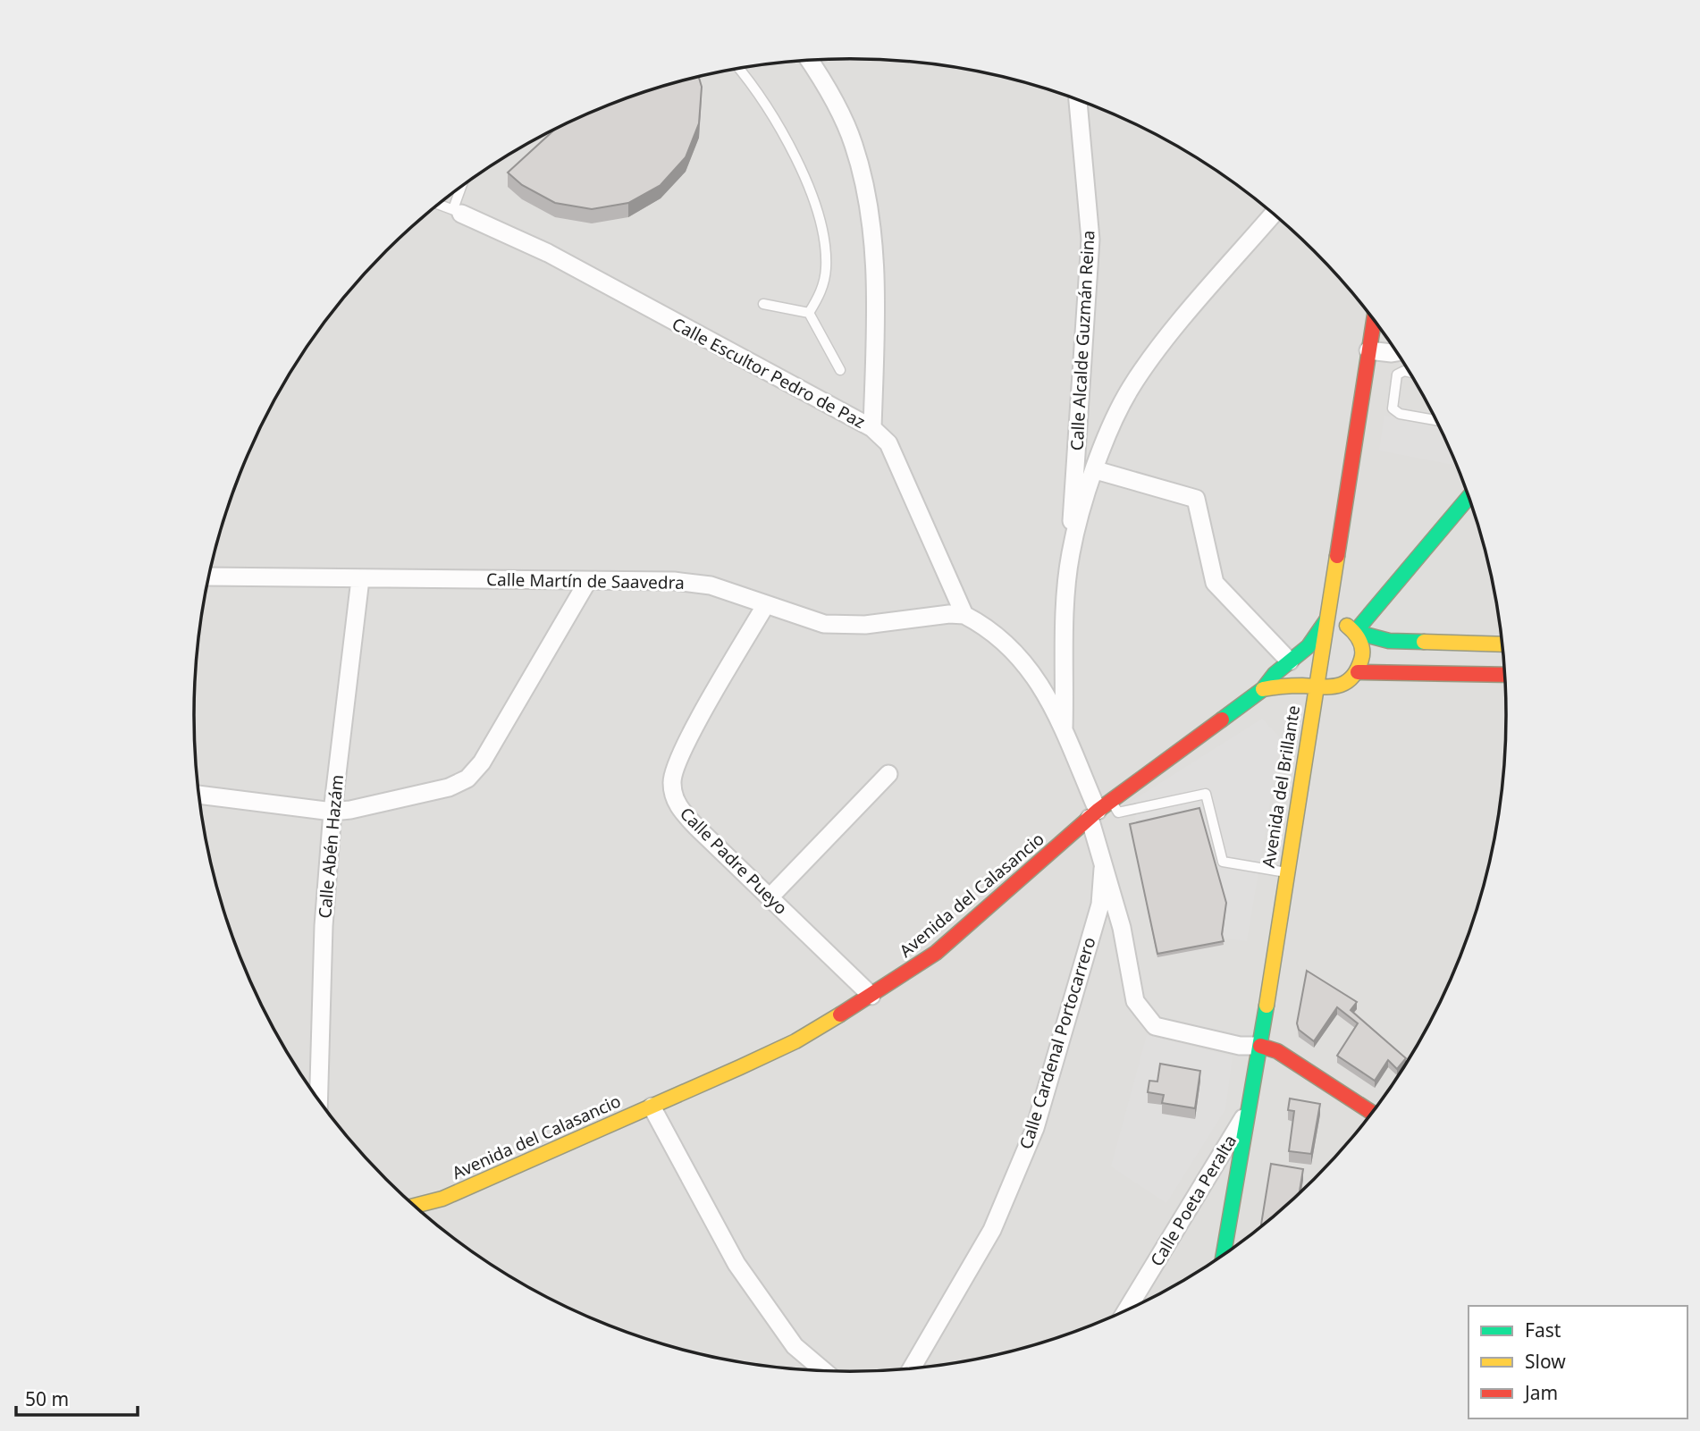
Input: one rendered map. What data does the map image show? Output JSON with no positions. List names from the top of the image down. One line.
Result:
{"streets":{"street":["Calle Alcalde Guzmán Reina","Calle Escultor Pedro de Paz","Calle Martín de Saavedra","Avenida del Brillante","Calle Abén Hazám","Calle Padre Pueyo","Avenida del Calasancio","Calle Cardenal Portocarrero","Calle Poeta Peralta"]},"crossings":[["Calle Escultor Pedro de Paz","Calle Martín de Saavedra"],["Calle Martín de Saavedra","Calle Abén Hazám"],["Calle Martín de Saavedra","Calle Padre Pueyo"],["Avenida del Brillante","Avenida del Calasancio"],["Avenida del Brillante","Calle Cardenal Portocarrero"],["Avenida del Brillante","Calle Poeta Peralta"],["Calle Padre Pueyo","Avenida del Calasancio"],["Avenida del Calasancio","Calle Cardenal Portocarrero"]],"legend":["Fast","Slow","Jam"],"scale_bar":"50 m"}
